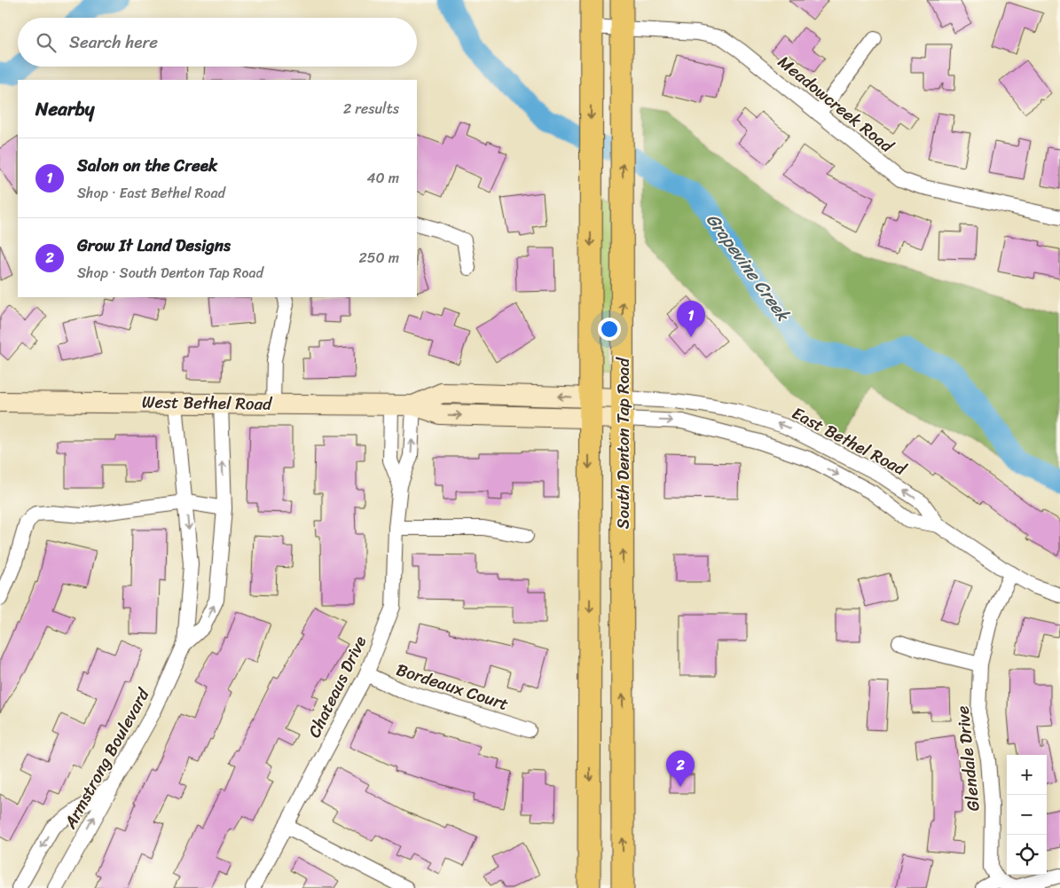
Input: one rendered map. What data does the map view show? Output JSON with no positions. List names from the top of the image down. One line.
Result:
{"streets":{"main road":["West Bethel Road","South Denton Tap Road"],"street":["Meadowcreek Road","East Bethel Road","Chateaus Drive","Bordeaux Court","Armstrong Boulevard","Glendale Drive"]},"crossings":[["Meadowcreek Road","South Denton Tap Road"],["West Bethel Road","East Bethel Road"],["West Bethel Road","South Denton Tap Road"],["West Bethel Road","Chateaus Drive"],["West Bethel Road","Armstrong Boulevard"],["East Bethel Road","South Denton Tap Road"],["East Bethel Road","Glendale Drive"],["Chateaus Drive","Bordeaux Court"]],"water":["Grapevine Creek"],"page":{"search":"Search here","heading":["Nearby","2 results"],"list":[{"mark":"1","name":"Salon on the Creek","note":"Shop · East Bethel Road","value":"40 m"},{"mark":"2","name":"Grow It Land Designs","note":"Shop · South Denton Tap Road","value":"250 m"}],"pins":["1","2"],"map_buttons":["+","−"]}}
